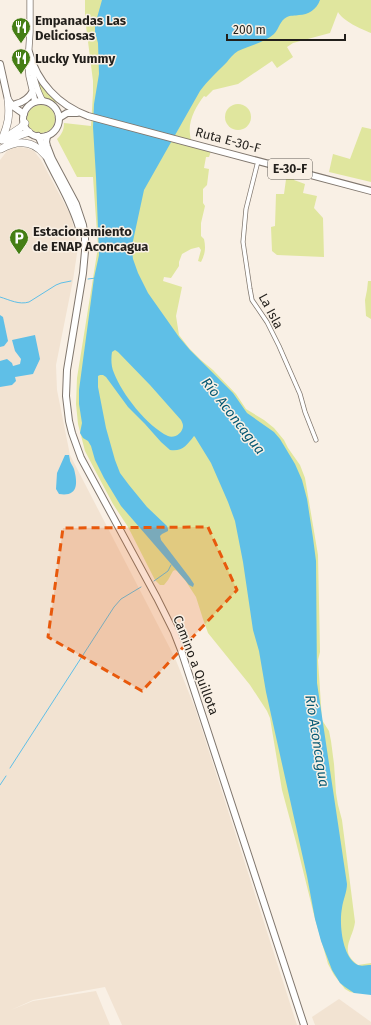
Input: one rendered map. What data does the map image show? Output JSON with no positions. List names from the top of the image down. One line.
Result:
{"streets":{"main road":["Ruta E-30-F","E-30-F","Camino a Quillota"],"street":["La Isla"]},"crossings":[["Ruta E-30-F","E-30-F"],["Ruta E-30-F","La Isla"],["Ruta E-30-F","Camino a Quillota"],["E-30-F","Camino a Quillota"]],"water":["Río Aconcagua"],"places":{"restaurant":["Empanadas Las Deliciosas","Lucky Yummy"],"parking":["Estacionamiento de ENAP Aconcagua"]},"scale_bar":"200 m"}
